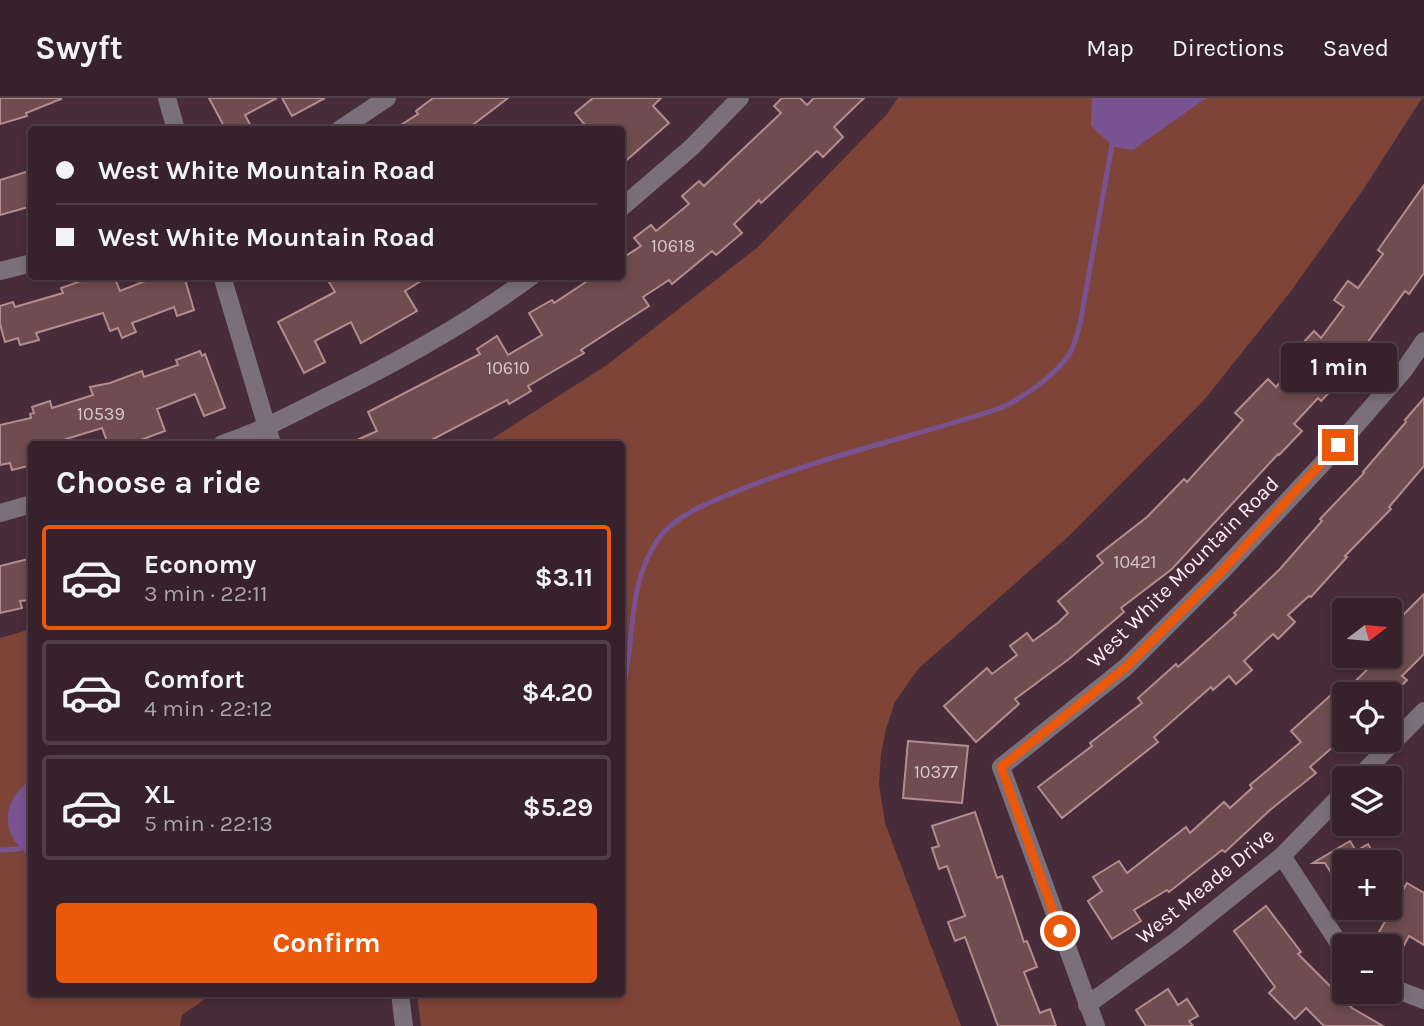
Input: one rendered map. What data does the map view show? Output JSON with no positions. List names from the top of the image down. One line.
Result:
{"streets":{"street":["West White Mountain Road","West Meade Drive"]},"crossings":[["West White Mountain Road","West Meade Drive"]],"house_numbers":["10618","10610","10539","10421","10377"],"north":"right","page":{"header":"Swyft","nav":["Map","Directions","Saved"],"banner":["West White Mountain Road","West White Mountain Road"],"bubble":"1 min","heading":"Choose a ride","list":[{"name":"Economy","note":"3 min · 22:11","value":"$3.11"},{"name":"Comfort","note":"4 min · 22:12","value":"$4.20"},{"name":"XL","note":"5 min · 22:13","value":"$5.29"}],"map_buttons":["+","−"],"buttons":"Confirm"}}
